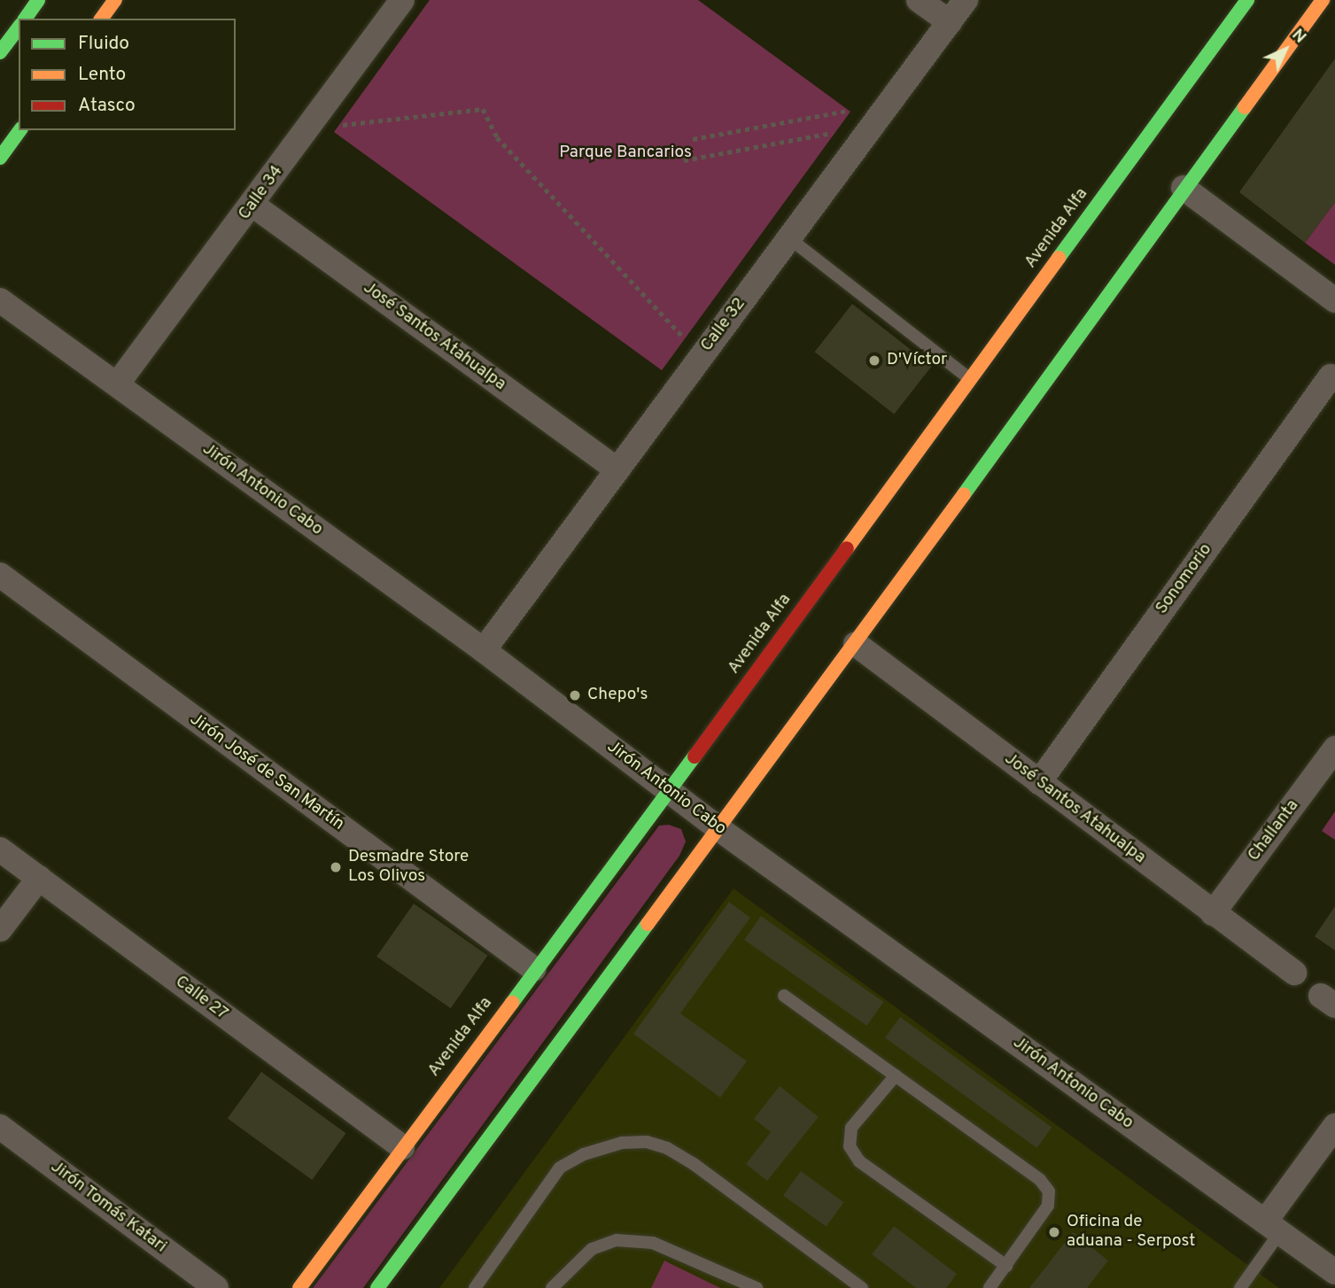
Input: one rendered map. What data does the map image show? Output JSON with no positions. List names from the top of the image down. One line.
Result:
{"streets":{"street":["Calle 34","Avenida Alfa","Calle 32","José Santos Atahualpa","Jirón Antonio Cabo","Sonomorio","Jirón José de San Martín","Challanta","Calle 27","Jirón Tomás Katari"]},"crossings":[["Calle 34","José Santos Atahualpa"],["Calle 34","Jirón Antonio Cabo"],["Avenida Alfa","Jirón Antonio Cabo"],["Avenida Alfa","Jirón José de San Martín"],["Avenida Alfa","Calle 27"],["Calle 32","José Santos Atahualpa"],["Calle 32","Jirón Antonio Cabo"],["José Santos Atahualpa","Sonomorio"],["José Santos Atahualpa","Challanta"]],"parks":["Parque Bancarios"],"places":["D'Víctor","Chepo's","Desmadre Store Los Olivos","Oficina de aduana - Serpost"],"legend":["Fluido","Lento","Atasco"],"north":"top right"}
